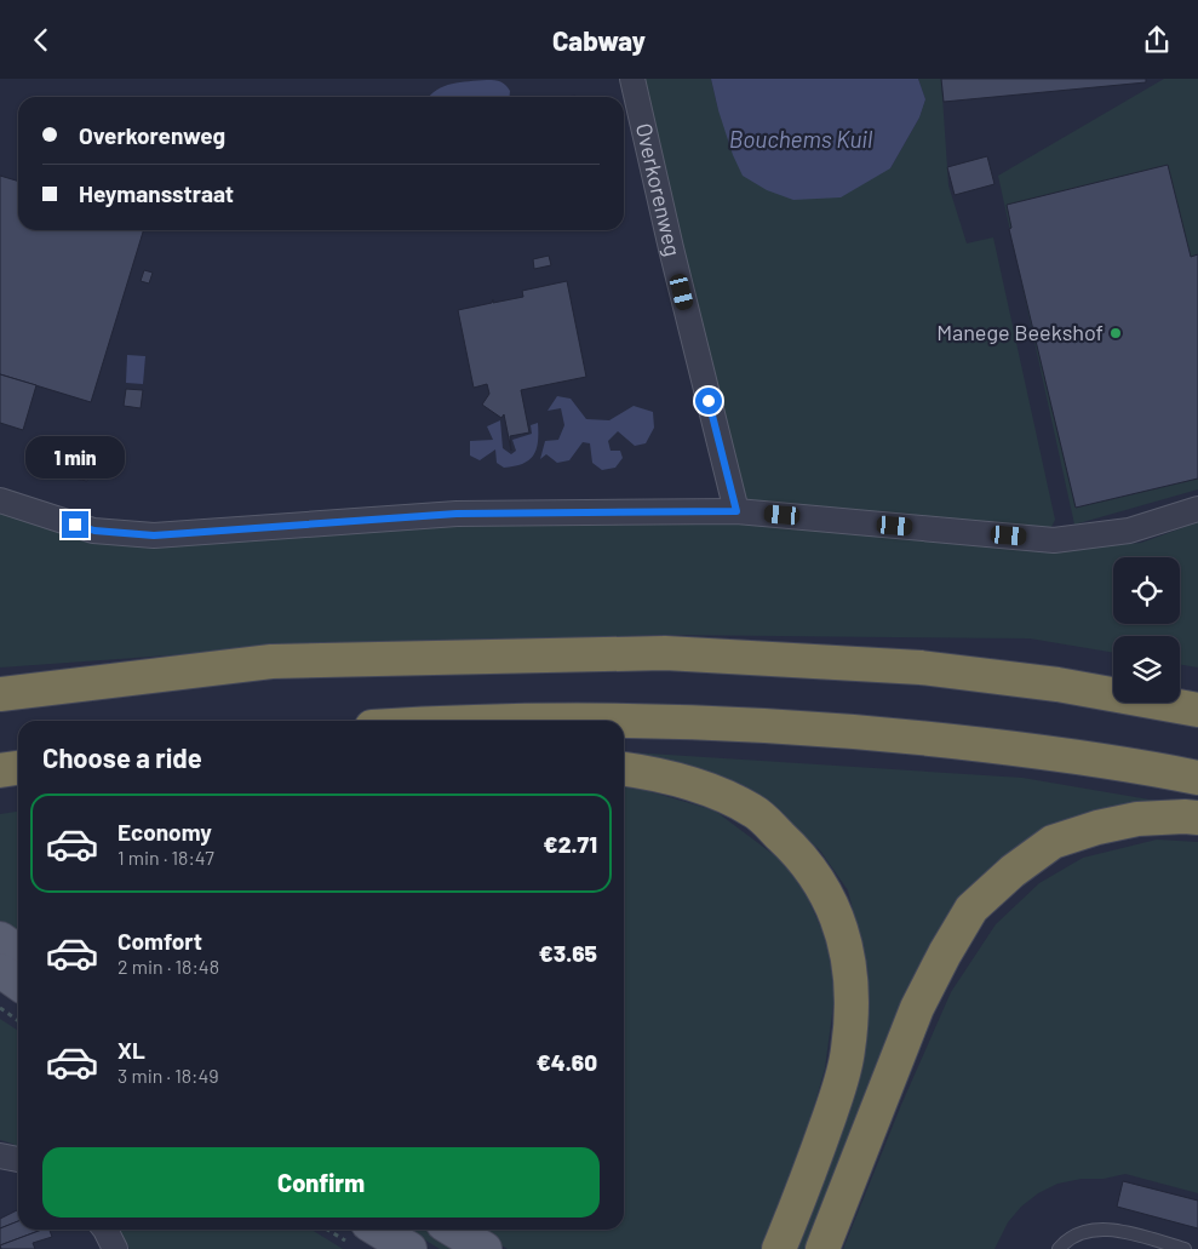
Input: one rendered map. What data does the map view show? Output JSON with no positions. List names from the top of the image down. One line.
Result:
{"streets":{"street":["Overkorenweg"]},"water":["Bouchems Kuil"],"places":["Manege Beekshof"],"page":{"header":"Cabway","banner":["Overkorenweg","Heymansstraat"],"bubble":"1 min","heading":"Choose a ride","list":[{"name":"Economy","note":"1 min · 18:47","value":"€2.71"},{"name":"Comfort","note":"2 min · 18:48","value":"€3.65"},{"name":"XL","note":"3 min · 18:49","value":"€4.60"}],"buttons":"Confirm"}}
